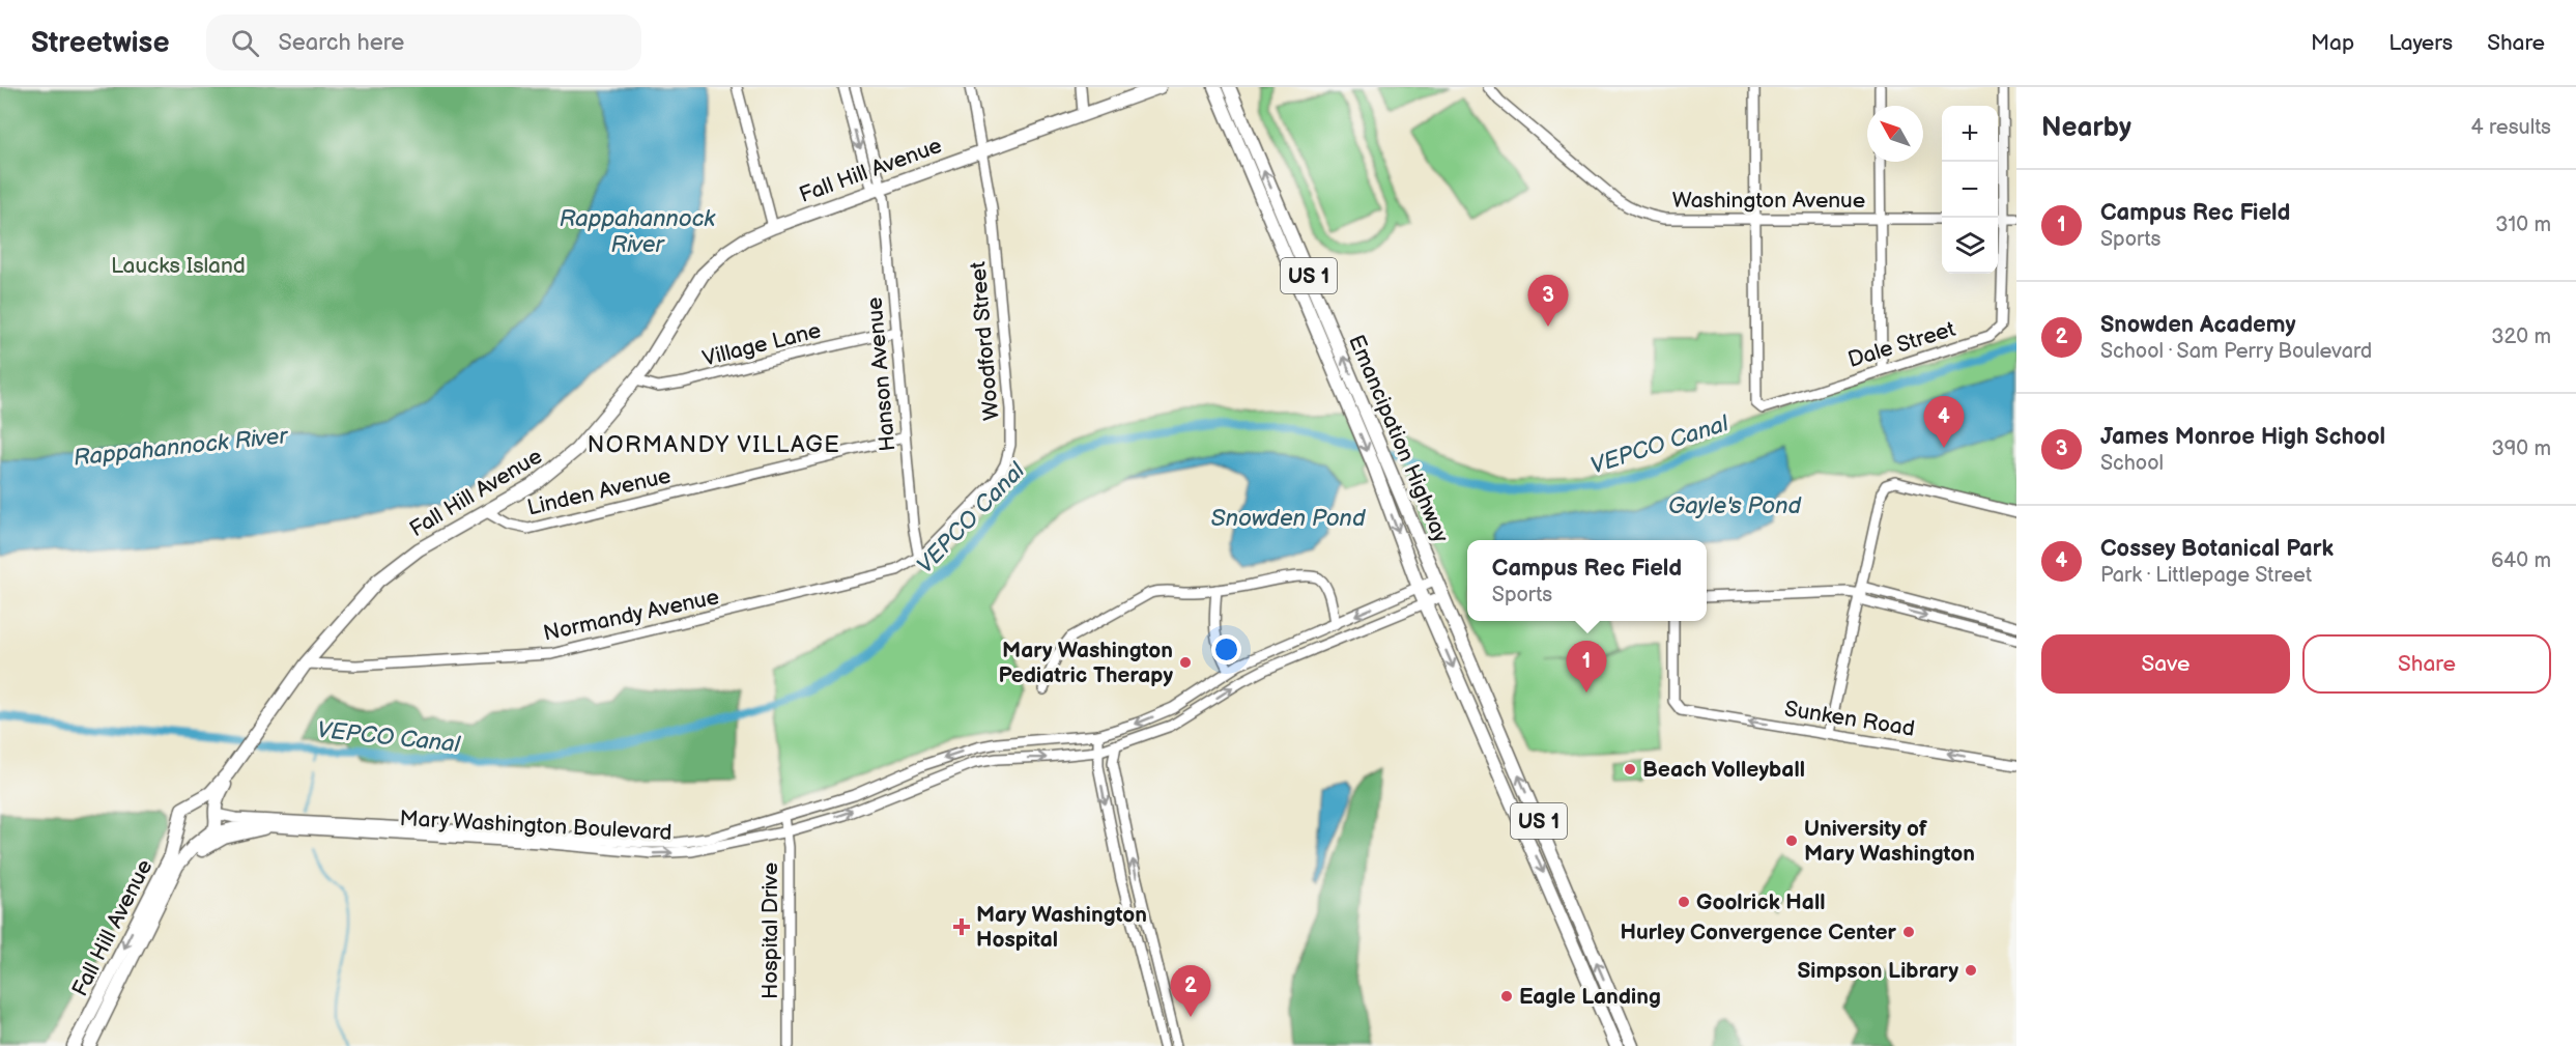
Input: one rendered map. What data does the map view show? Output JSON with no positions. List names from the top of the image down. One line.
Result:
{"streets":{"main road":["Fall Hill Avenue","US 1","Emancipation Highway"],"street":["Washington Avenue","Woodford Street","Village Lane","Dale Street","Hanson Avenue","Linden Avenue","Normandy Avenue","Sunken Road","Mary Washington Boulevard","Hospital Drive"]},"crossings":[["Fall Hill Avenue","Woodford Street"],["Fall Hill Avenue","Village Lane"],["Fall Hill Avenue","Hanson Avenue"],["Fall Hill Avenue","Linden Avenue"],["Fall Hill Avenue","Normandy Avenue"],["Fall Hill Avenue","Mary Washington Boulevard"],["Washington Avenue","Dale Street"],["Woodford Street","Hanson Avenue"],["Woodford Street","Normandy Avenue"],["Village Lane","Hanson Avenue"],["Hanson Avenue","Linden Avenue"],["Hanson Avenue","Normandy Avenue"],["Emancipation Highway","Mary Washington Boulevard"],["Mary Washington Boulevard","Hospital Drive"]],"one_way":["Sunken Road"],"districts":["NORMANDY VILLAGE"],"water":["Rappahannock River","VEPCO Canal","Gayle's Pond","Snowden Pond"],"parks":["Laucks Island"],"places":{"other":["Mary Washington Pediatric Therapy","Beach Volleyball","University of Mary Washington","Goolrick Hall","Hurley Convergence Center","Simpson Library","Eagle Landing"],"health":["Mary Washington Hospital"]},"north":"top left","page":{"header":"Streetwise","search":"Search here","nav":["Map","Layers","Share"],"heading":["Nearby","4 results"],"map_buttons":["+","−"],"list":[{"mark":"1","name":"Campus Rec Field","note":"Sports","value":"310 m"},{"mark":"2","name":"Snowden Academy","note":"School · Sam Perry Boulevard","value":"320 m"},{"mark":"3","name":"James Monroe High School","note":"School","value":"390 m"},{"mark":"4","name":"Cossey Botanical Park","note":"Park · Littlepage Street","value":"640 m"}],"pins":["3","4","1","2"],"popup":["Campus Rec Field","Sports"],"buttons":["Save","Share"]}}
